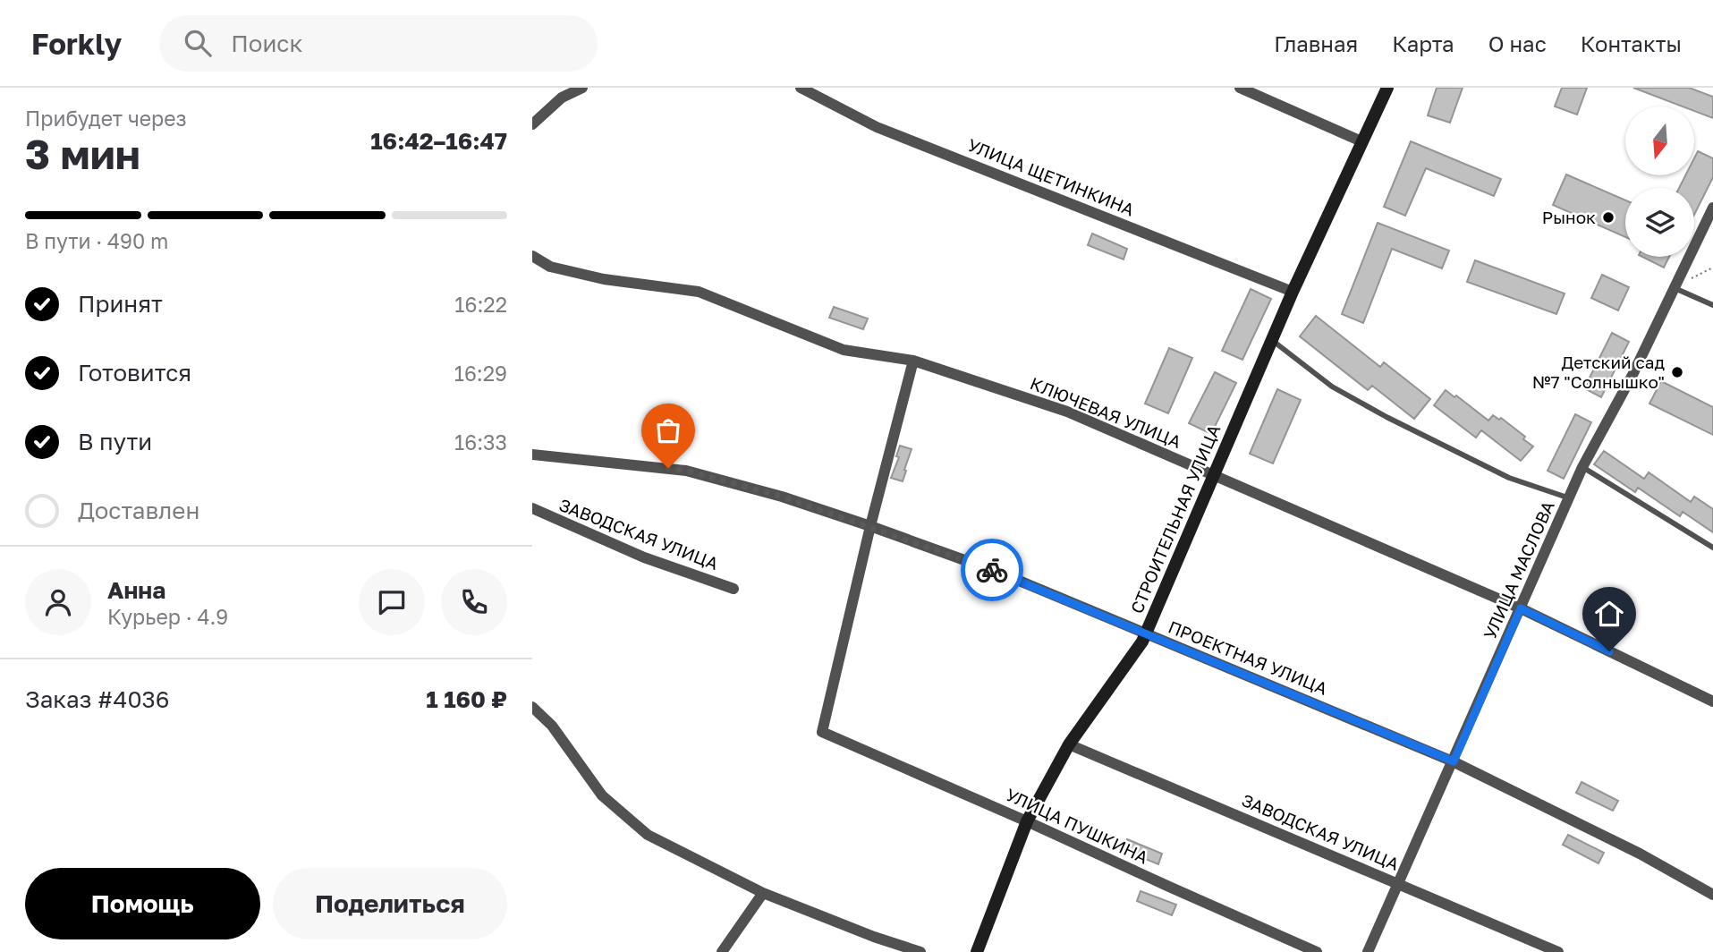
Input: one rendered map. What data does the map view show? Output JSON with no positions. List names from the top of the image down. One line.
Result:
{"streets":{"street":["УЛИЦА ЩЕТИНКИНА","КЛЮЧЕВАЯ УЛИЦА","СТРОИТЕЛЬНАЯ УЛИЦА","ЗАВОДСКАЯ УЛИЦА","УЛИЦА МАСЛОВА","ПРОЕКТНАЯ УЛИЦА","УЛИЦА ПУШКИНА"]},"crossings":[["УЛИЦА ЩЕТИНКИНА","СТРОИТЕЛЬНАЯ УЛИЦА"],["КЛЮЧЕВАЯ УЛИЦА","СТРОИТЕЛЬНАЯ УЛИЦА"],["КЛЮЧЕВАЯ УЛИЦА","УЛИЦА МАСЛОВА"],["СТРОИТЕЛЬНАЯ УЛИЦА","ЗАВОДСКАЯ УЛИЦА"],["СТРОИТЕЛЬНАЯ УЛИЦА","ПРОЕКТНАЯ УЛИЦА"],["СТРОИТЕЛЬНАЯ УЛИЦА","УЛИЦА ПУШКИНА"],["ЗАВОДСКАЯ УЛИЦА","УЛИЦА МАСЛОВА"],["УЛИЦА МАСЛОВА","ПРОЕКТНАЯ УЛИЦА"],["ПРОЕКТНАЯ УЛИЦА","УЛИЦА ПУШКИНА"]],"places":["Рынок","Детский сад №7 \"Солнышко\""],"north":"bottom","page":{"header":"Forkly","search":"Поиск","nav":["Главная","Карта","О нас","Контакты"],"heading":["3 мин","Прибудет через","16:42–16:47"],"panel":["Анна","Курьер · 4.9","Заказ #4036","1 160 ₽"],"bar":"В пути · 490 m","list":[["Принят","16:22"],["Готовится","16:29"],["В пути","16:33"],"Доставлен"],"buttons":["Помощь","Поделиться"]}}
